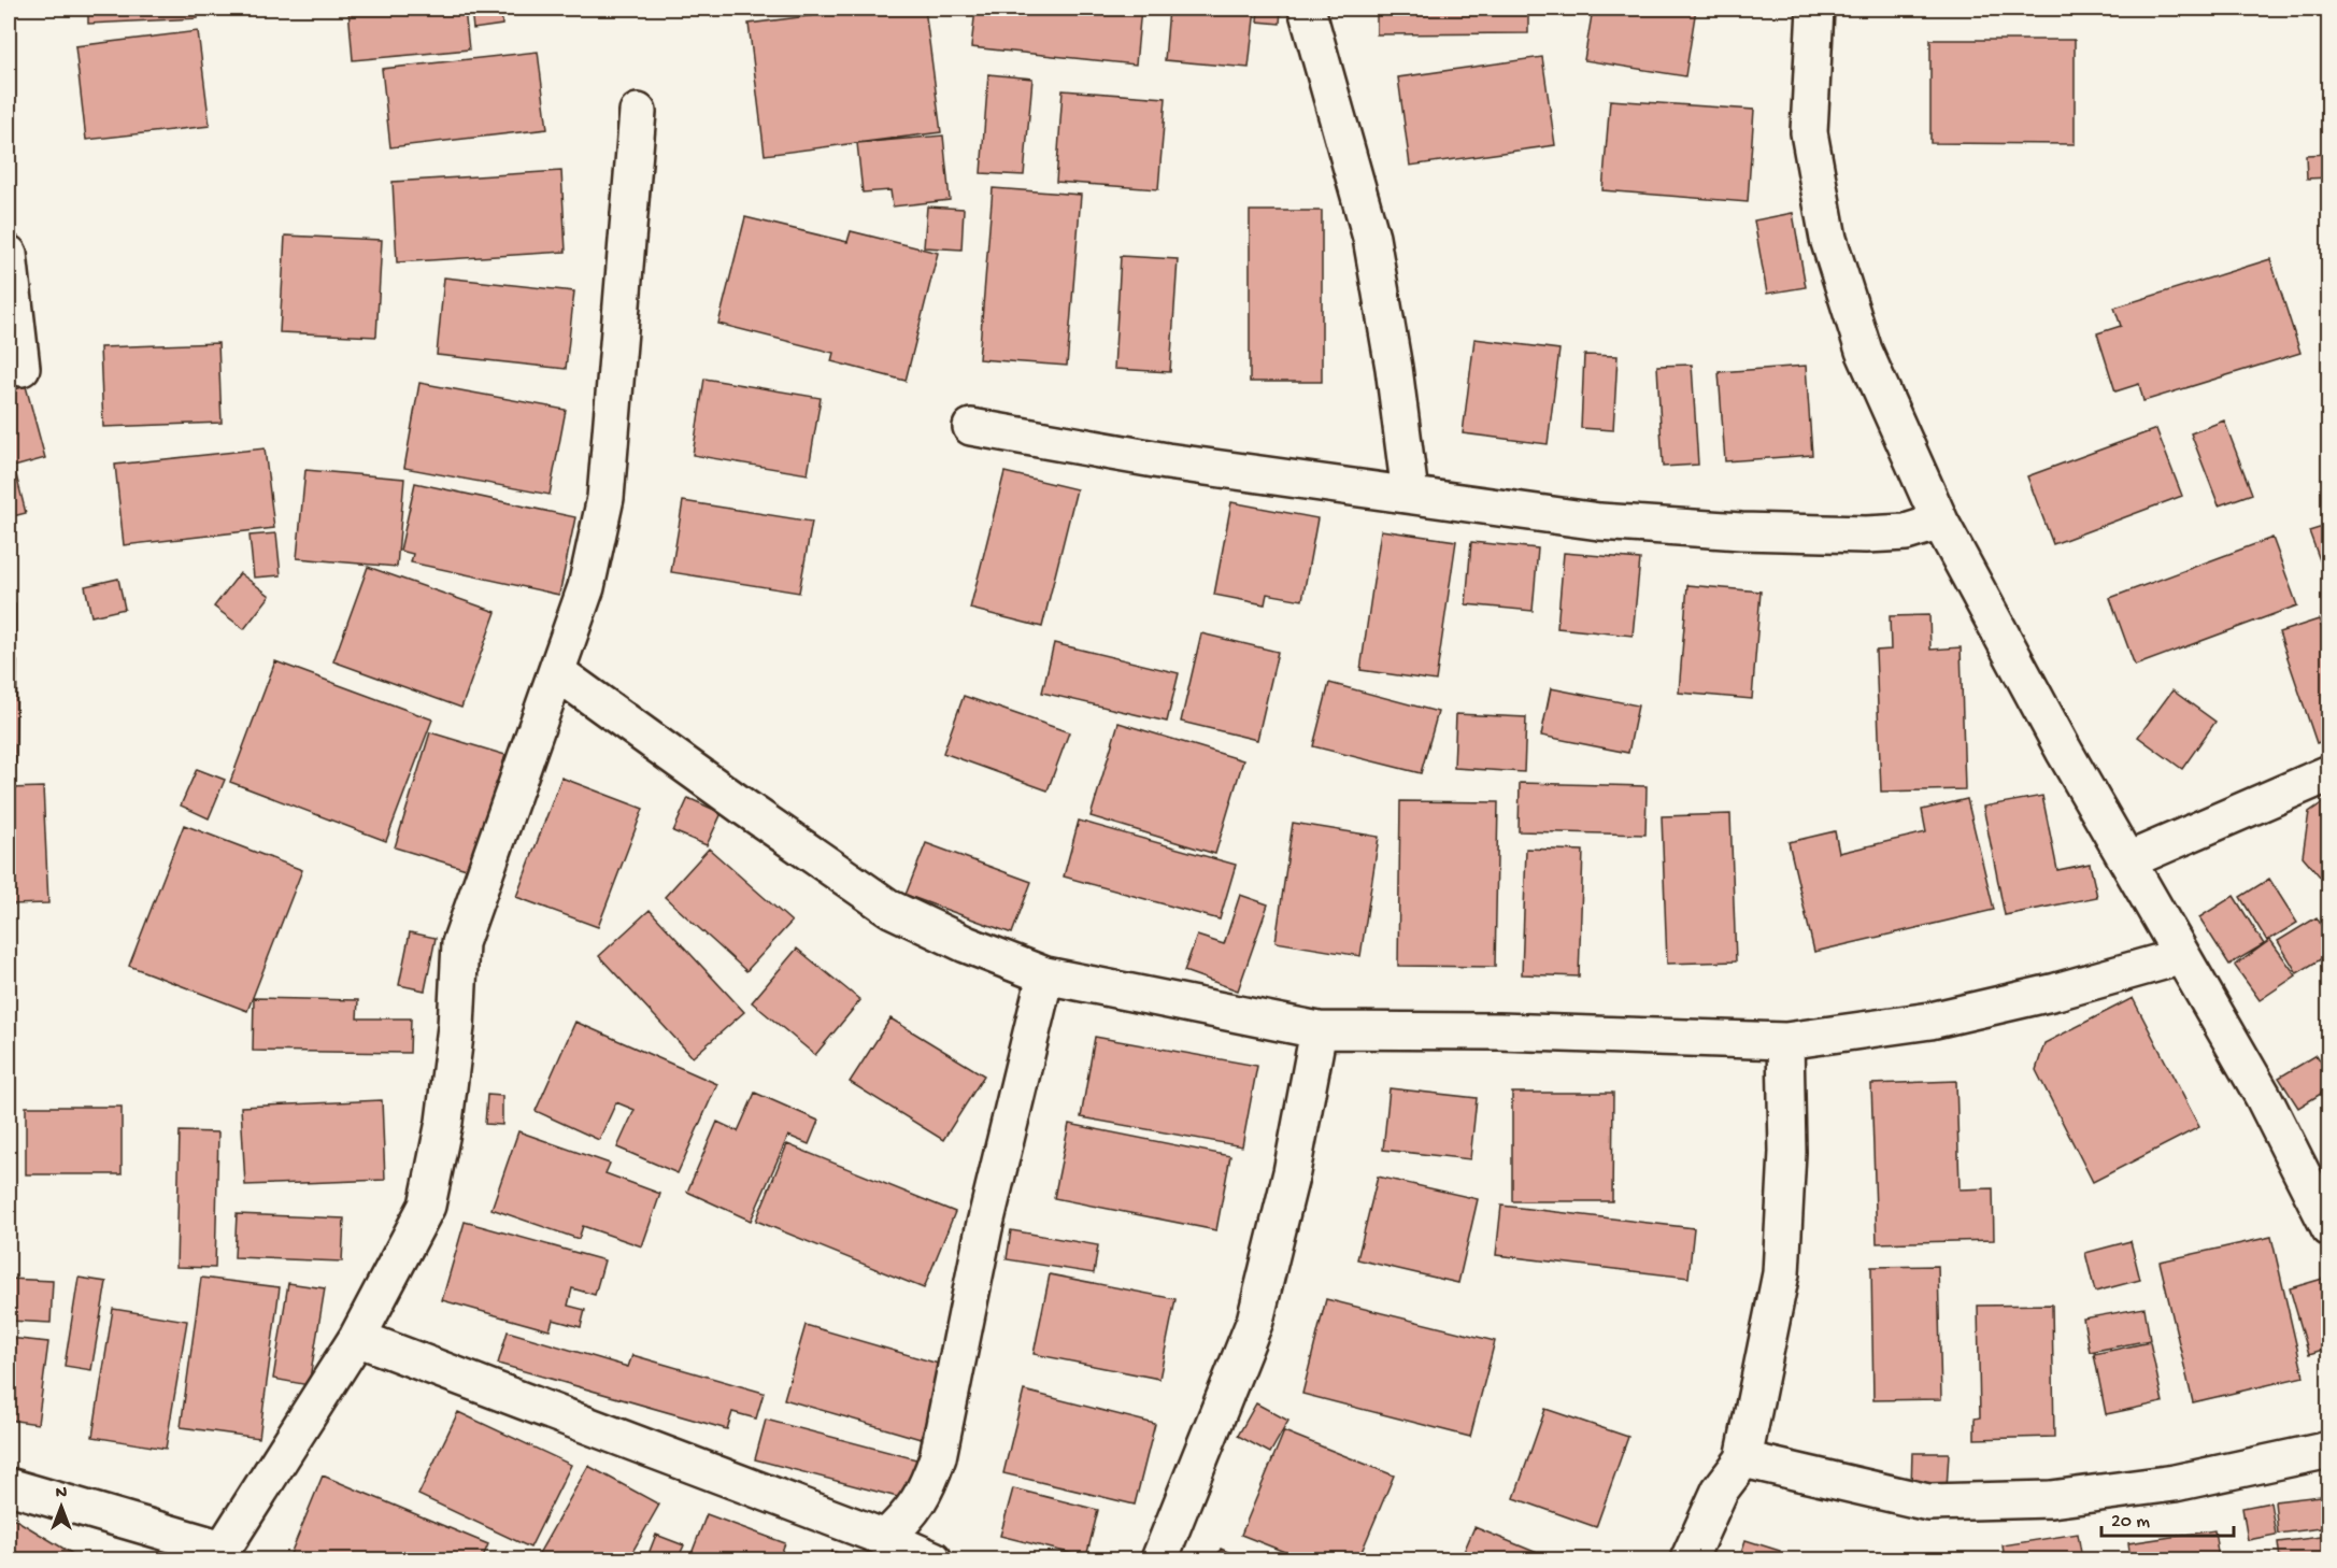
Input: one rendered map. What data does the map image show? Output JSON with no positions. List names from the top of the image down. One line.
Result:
{"scale_bar":"20 m","north":"top"}
